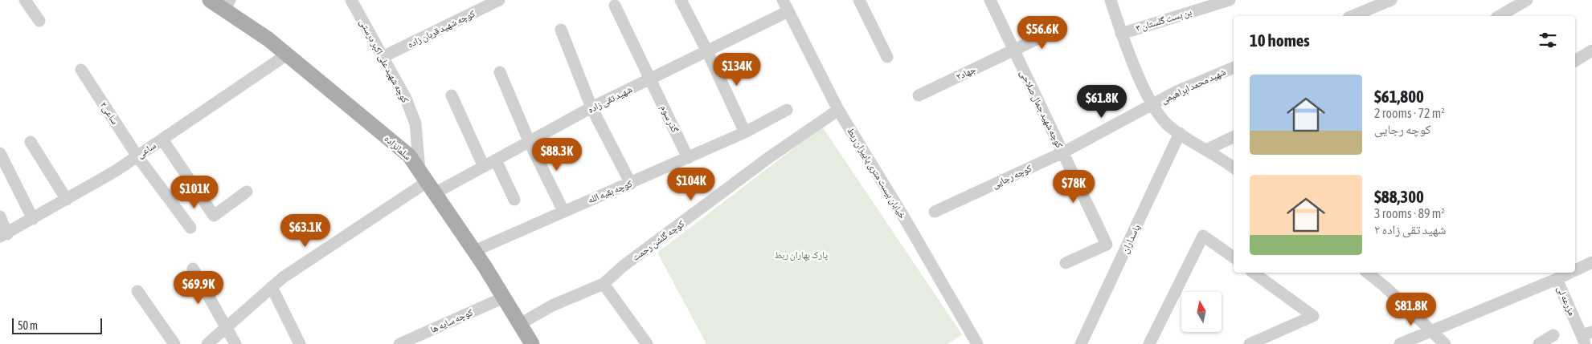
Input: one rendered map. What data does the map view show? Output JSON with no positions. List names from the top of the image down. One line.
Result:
{"streets":{"main road":["سلمانزاده"],"street":["بن بست گلستان ۳","کوچه شهید قربان زاده","کوچه شهید علی اکبر درستی","جهاد۲","شهید محمد ابراهیمی","شهید تقی زاده","کوچه شهید جمال صلاحی","ساعی۲","گذر سوم","ساعی","خیابان بیست متری پاییزان ربط","کوچه رجایی","کوچه بقیه الله","پاسداران","کوچه گلشن رحمت","مزرعه لی","کوچه سایه ها"]},"crossings":[["کوچه شهید قربان زاده","کوچه شهید علی اکبر درستی"],["کوچه شهید علی اکبر درستی","شهید تقی زاده"],["کوچه شهید علی اکبر درستی","سلمانزاده"],["جهاد۲","کوچه شهید جمال صلاحی"],["شهید محمد ابراهیمی","کوچه رجایی"],["شهید تقی زاده","گذر سوم"],["شهید تقی زاده","سلمانزاده"],["شهید تقی زاده","خیابان بیست متری پاییزان ربط"],["کوچه شهید جمال صلاحی","کوچه رجایی"],["ساعی۲","ساعی"],["گذر سوم","کوچه بقیه الله"],["سلمانزاده","ساعی"],["سلمانزاده","کوچه بقیه الله"],["سلمانزاده","کوچه گلشن رحمت"],["سلمانزاده","کوچه سایه ها"],["خیابان بیست متری پاییزان ربط","کوچه گلشن رحمت"]],"parks":["پارک بهاران ربط"],"scale_bar":"50 m","north":"top","page":{"price":["$56.6K","$134K","$61.8K","$88.3K","$104K","$78K","$101K","$63.1K","$69.9K","$81.8K"],"heading":"10 homes","list":[{"name":"$61,800","note":"2 rooms · 72 m² · کوچه رجایی"},{"name":"$88,300","note":"3 rooms · 89 m² · شهید تقی زاده ۲"}],"scale":"50 m"}}
